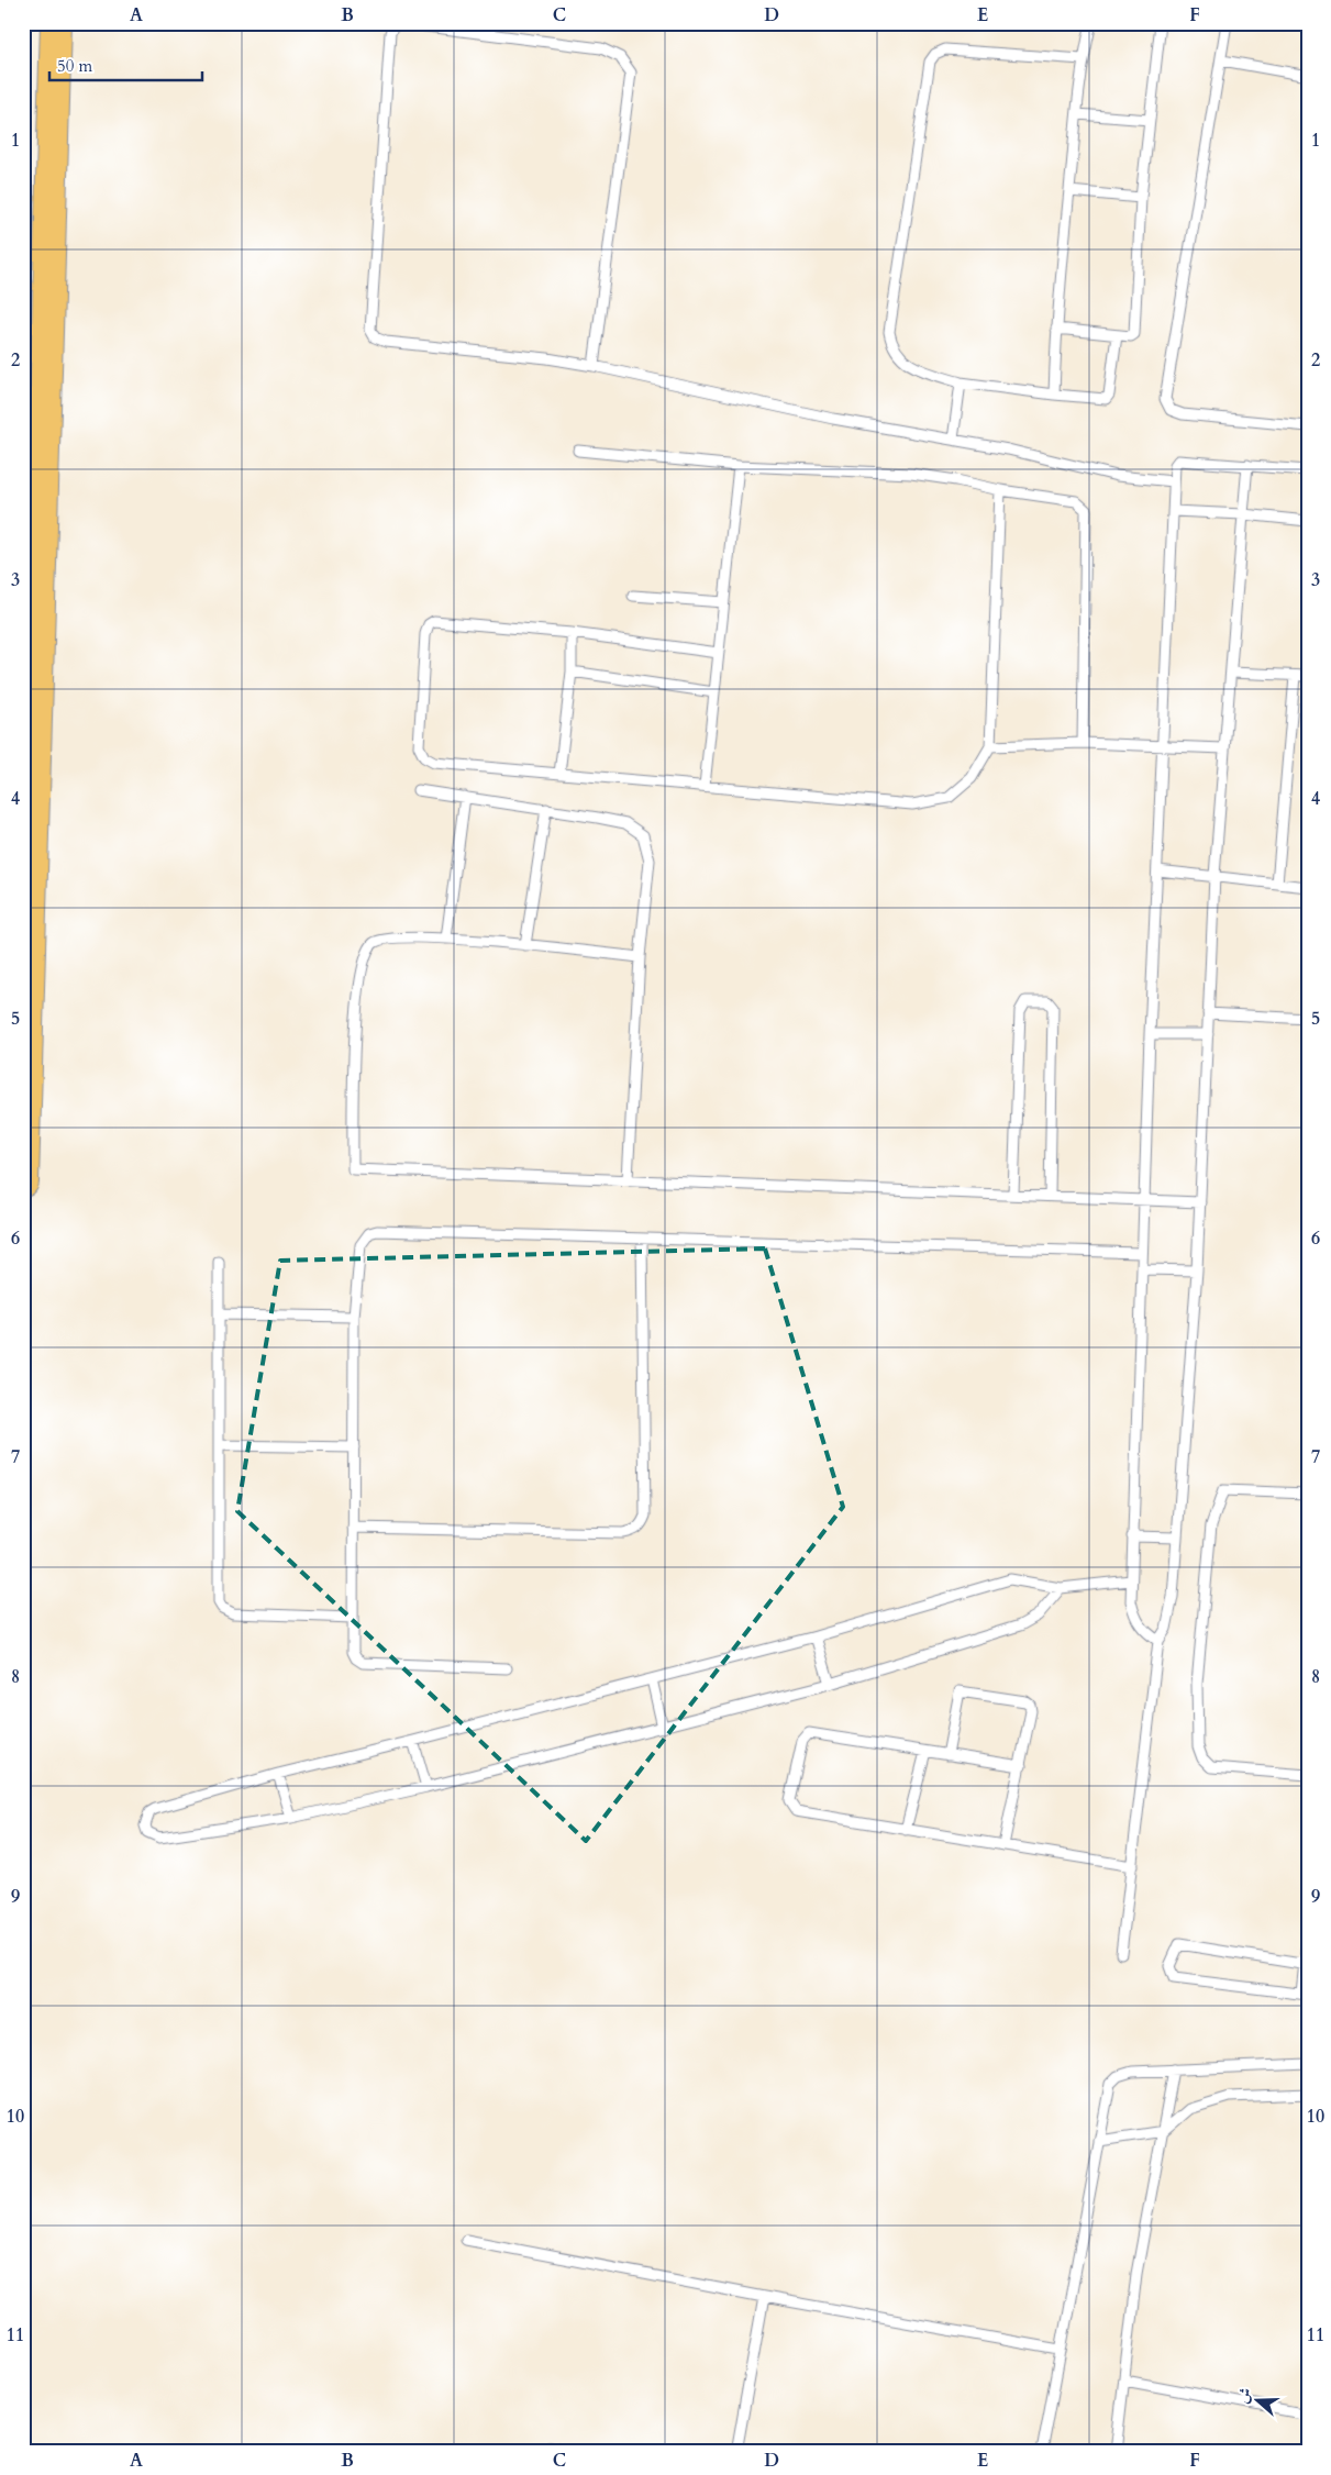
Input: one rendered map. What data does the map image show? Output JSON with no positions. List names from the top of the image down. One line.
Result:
{"scale_bar":"50 m","north":"left","grid":{"columns":["A","B","C","D","E","F"],"rows":["1","2","3","4","5","6","7","8","9","10","11"]}}
